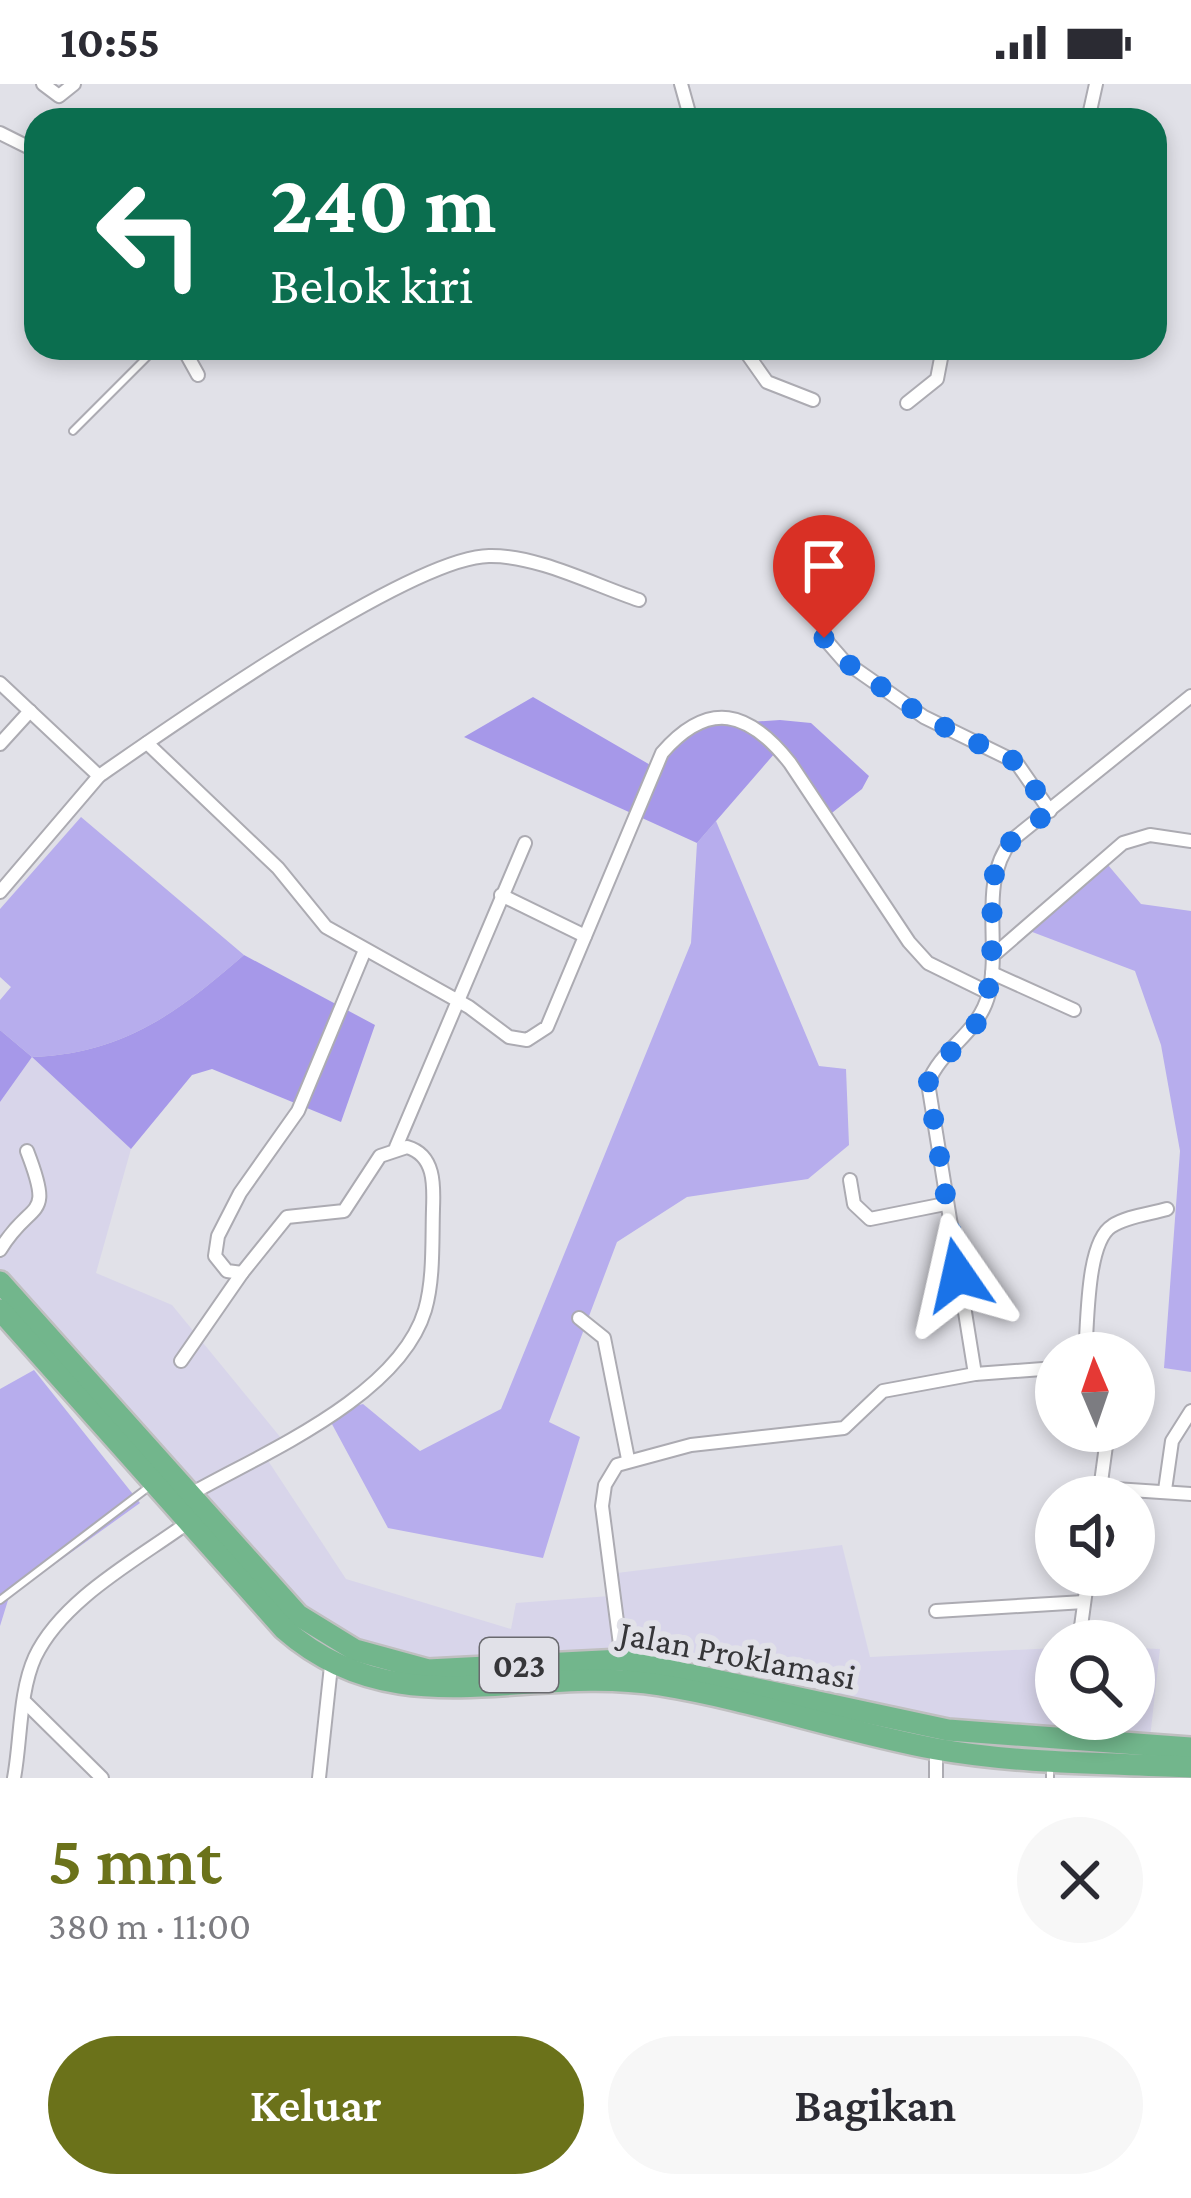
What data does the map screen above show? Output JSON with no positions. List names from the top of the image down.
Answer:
{
  "streets": {
    "highway": ["Jalan Proklamasi", "023"]
  },
  "north": "top",
  "page": {
    "status": "10:55",
    "turn": ["240 m", "Belok kiri"],
    "heading": ["5 mnt", "380 m · 11:00"],
    "buttons": ["Keluar", "Bagikan"]
  }
}
